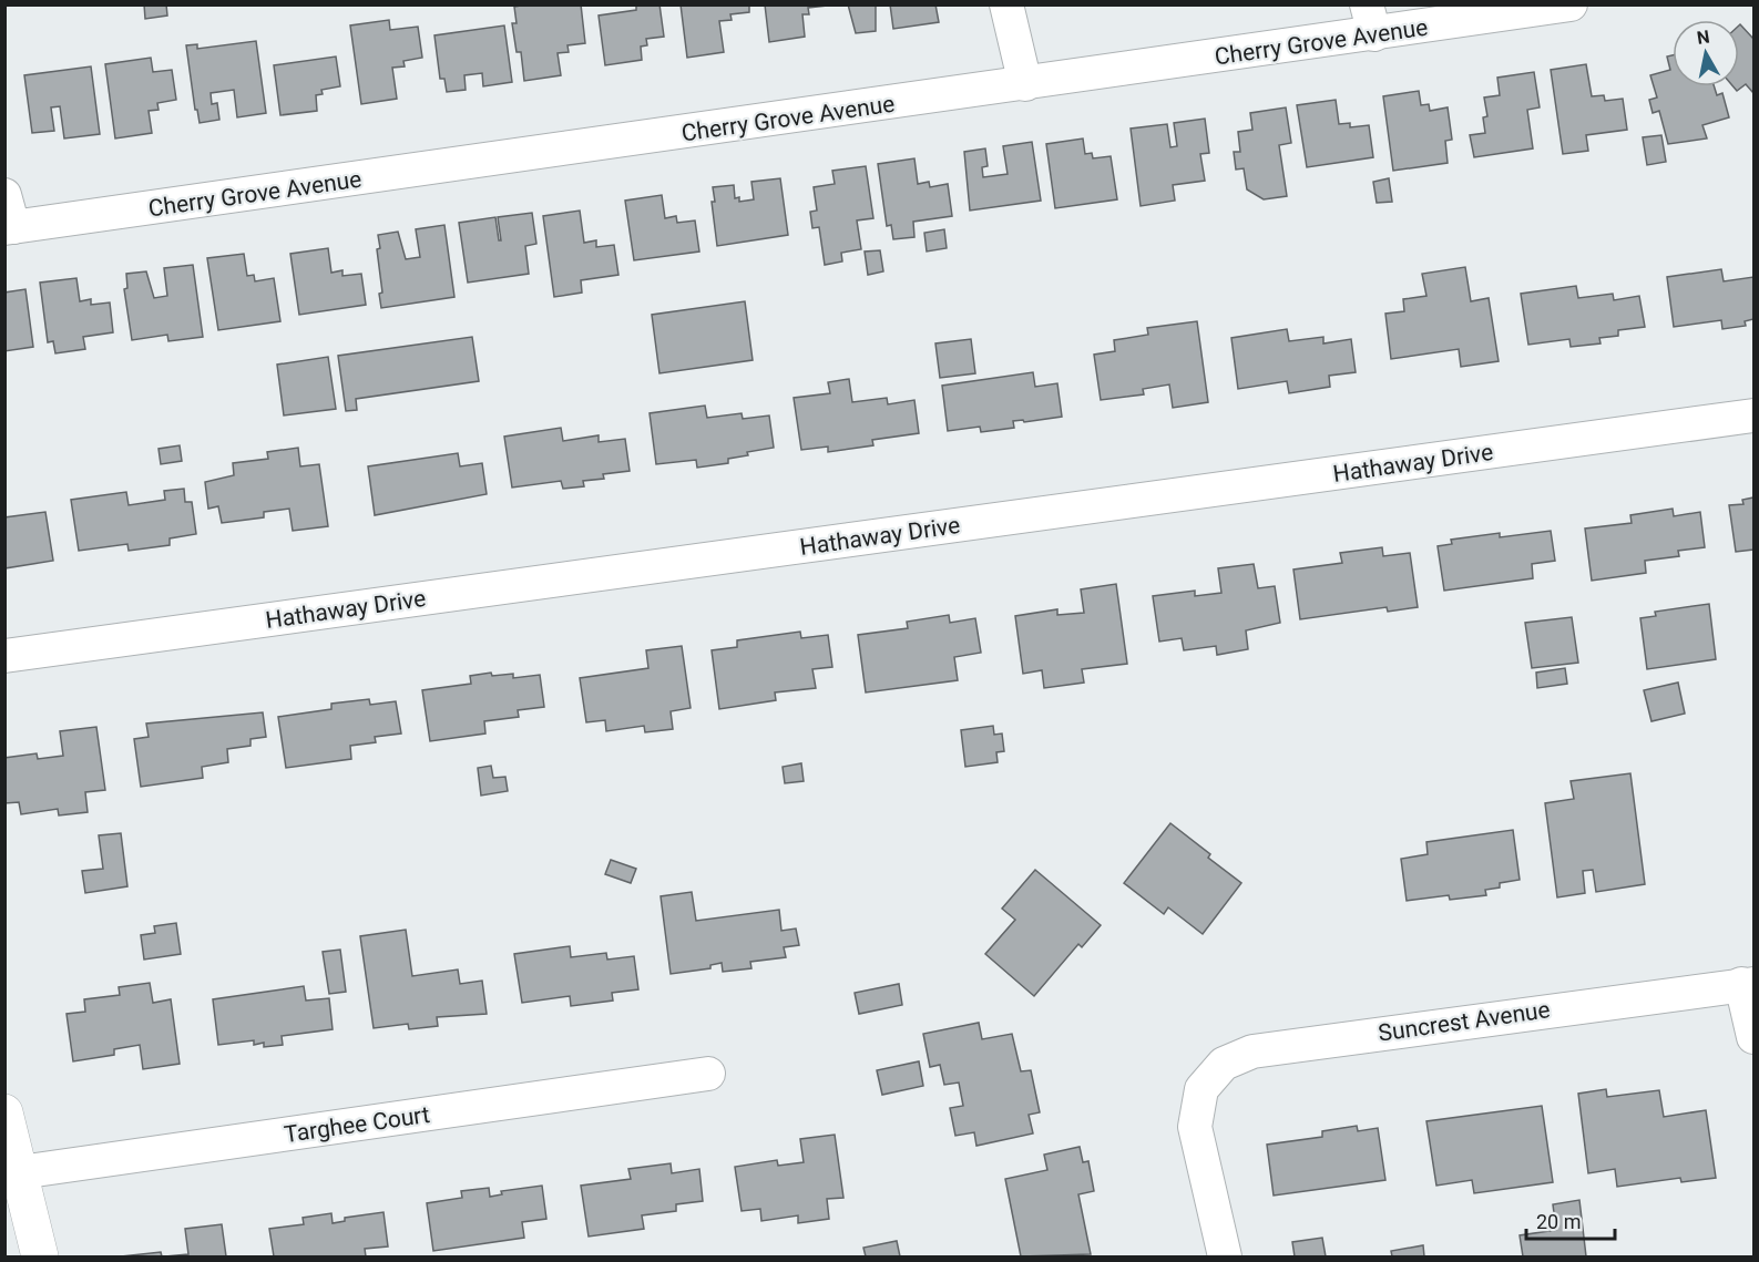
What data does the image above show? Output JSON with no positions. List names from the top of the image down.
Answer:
{
  "streets": {
    "street": [
      "Cherry Grove Avenue",
      "Hathaway Drive",
      "Suncrest Avenue",
      "Targhee Court"
    ]
  },
  "scale_bar": "20 m",
  "north": "top"
}
